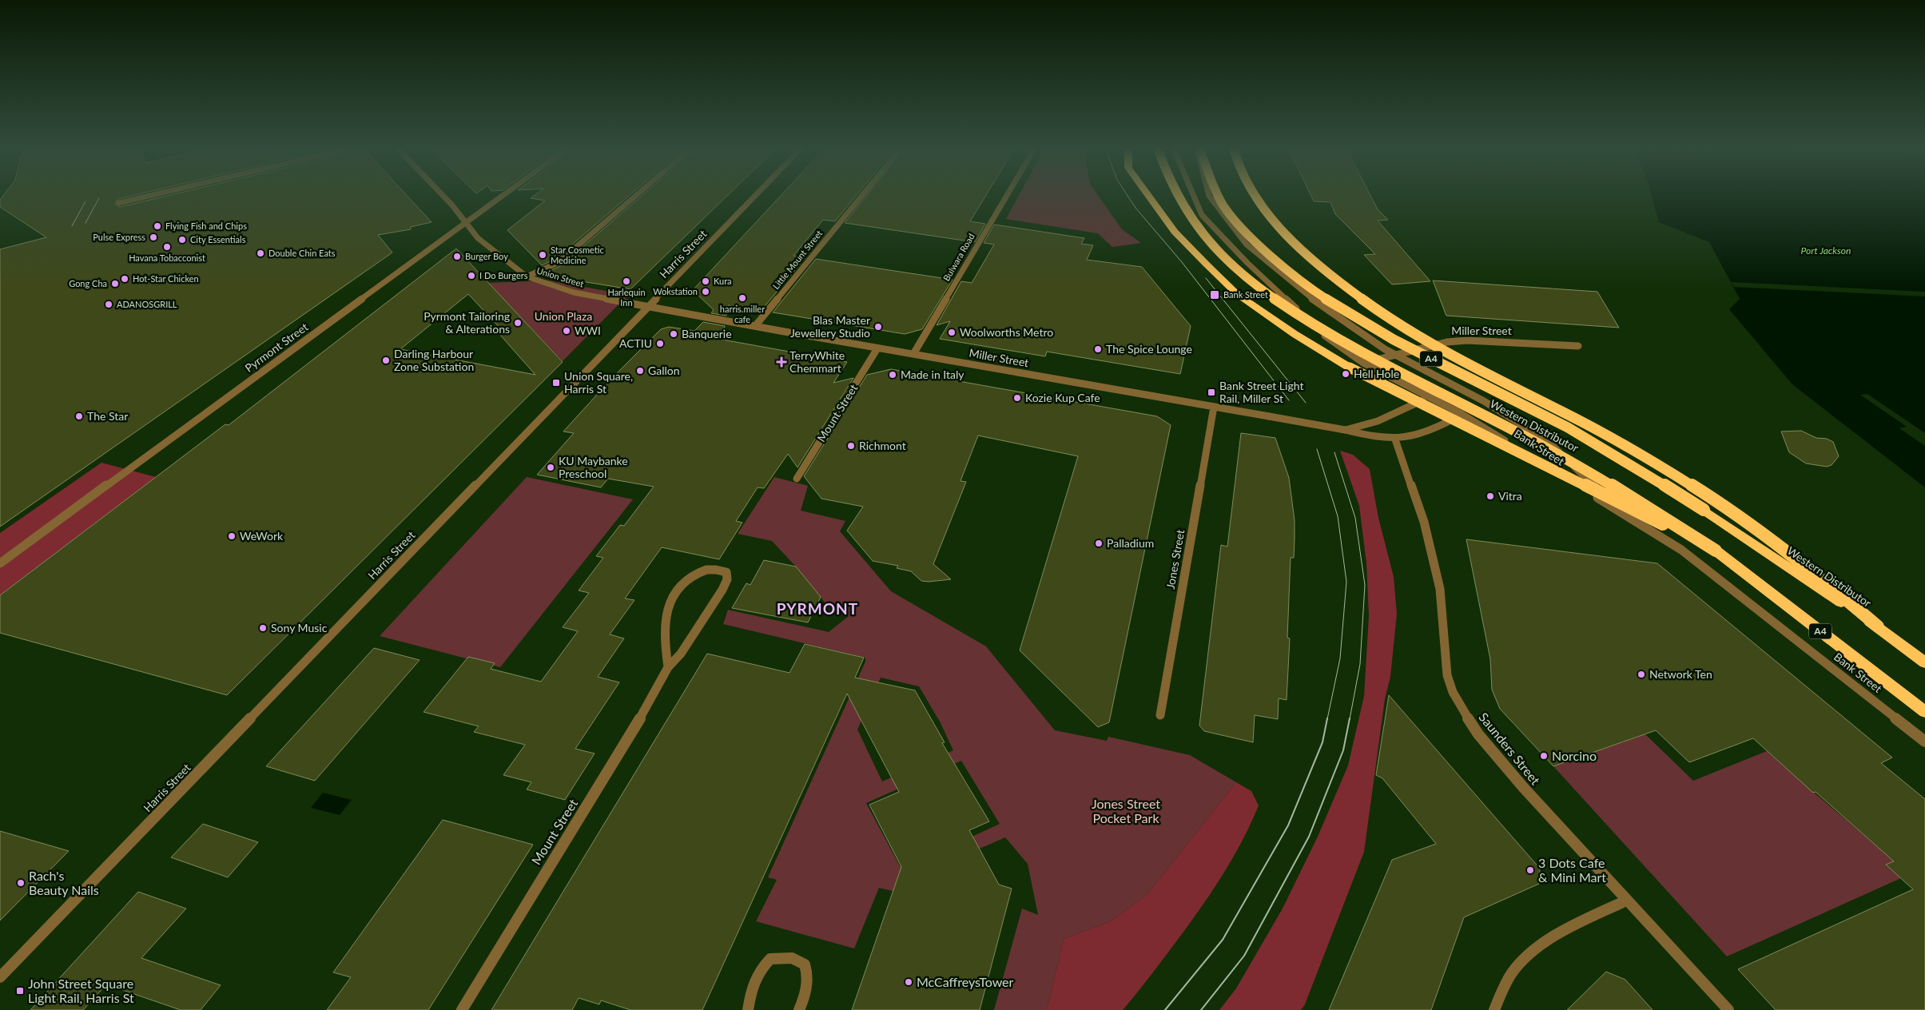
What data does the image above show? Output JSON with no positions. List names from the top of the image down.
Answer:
{
  "streets": {
    "highway": ["A4", "Western Distributor"],
    "street": [
      "Harris Street",
      "Bulwara Road",
      "Little Mount Street",
      "Union Street",
      "Miller Street",
      "Pyrmont Street",
      "Mount Street",
      "Bank Street",
      "Jones Street",
      "Saunders Street"
    ]
  },
  "crossings": [
    ["Harris Street", "Union Street"],
    ["Harris Street", "Miller Street"],
    ["Bulwara Road", "Miller Street"],
    ["Little Mount Street", "Miller Street"],
    ["Union Street", "Miller Street"],
    ["Union Street", "Pyrmont Street"],
    ["Miller Street", "Mount Street"],
    ["Miller Street", "Bank Street"],
    ["Miller Street", "Jones Street"],
    ["Miller Street", "Saunders Street"]
  ],
  "districts": ["PYRMONT"],
  "water": ["Port Jackson"],
  "parks": ["Union Plaza", "Jones Street Pocket Park"],
  "places": {
    "other": [
      "Flying Fish and Chips",
      "Pulse Express",
      "City Essentials",
      "Havana Tobacconist",
      "Double Chin Eats",
      "Star Cosmetic Medicine",
      "Burger Boy",
      "I Do Burgers",
      "Hot-Star Chicken",
      "Harlequin Inn",
      "Kura",
      "Gong Cha",
      "Wokstation",
      "harris.miller cafe",
      "ADANOSGRILL",
      "Pyrmont Tailoring & Alterations",
      "Blas Master Jewellery Studio",
      "WWI",
      "Woolworths Metro",
      "Banquerie",
      "ACTIU",
      "The Spice Lounge",
      "Darling Harbour Zone Substation",
      "Gallon",
      "Hell Hole",
      "Made in Italy",
      "Kozie Kup Cafe",
      "The Star",
      "Richmont",
      "KU Maybanke Preschool",
      "Vitra",
      "WeWork",
      "Palladium",
      "Sony Music",
      "Network Ten",
      "Norcino",
      "3 Dots Cafe & Mini Mart",
      "Rach's Beauty Nails",
      "McCaffreysTower"
    ],
    "transit": [
      "Bank Street",
      "Union Square, Harris St",
      "Bank Street Light Rail, Miller St",
      "John Street Square Light Rail, Harris St"
    ],
    "health": ["TerryWhite Chemmart"]
  }
}
